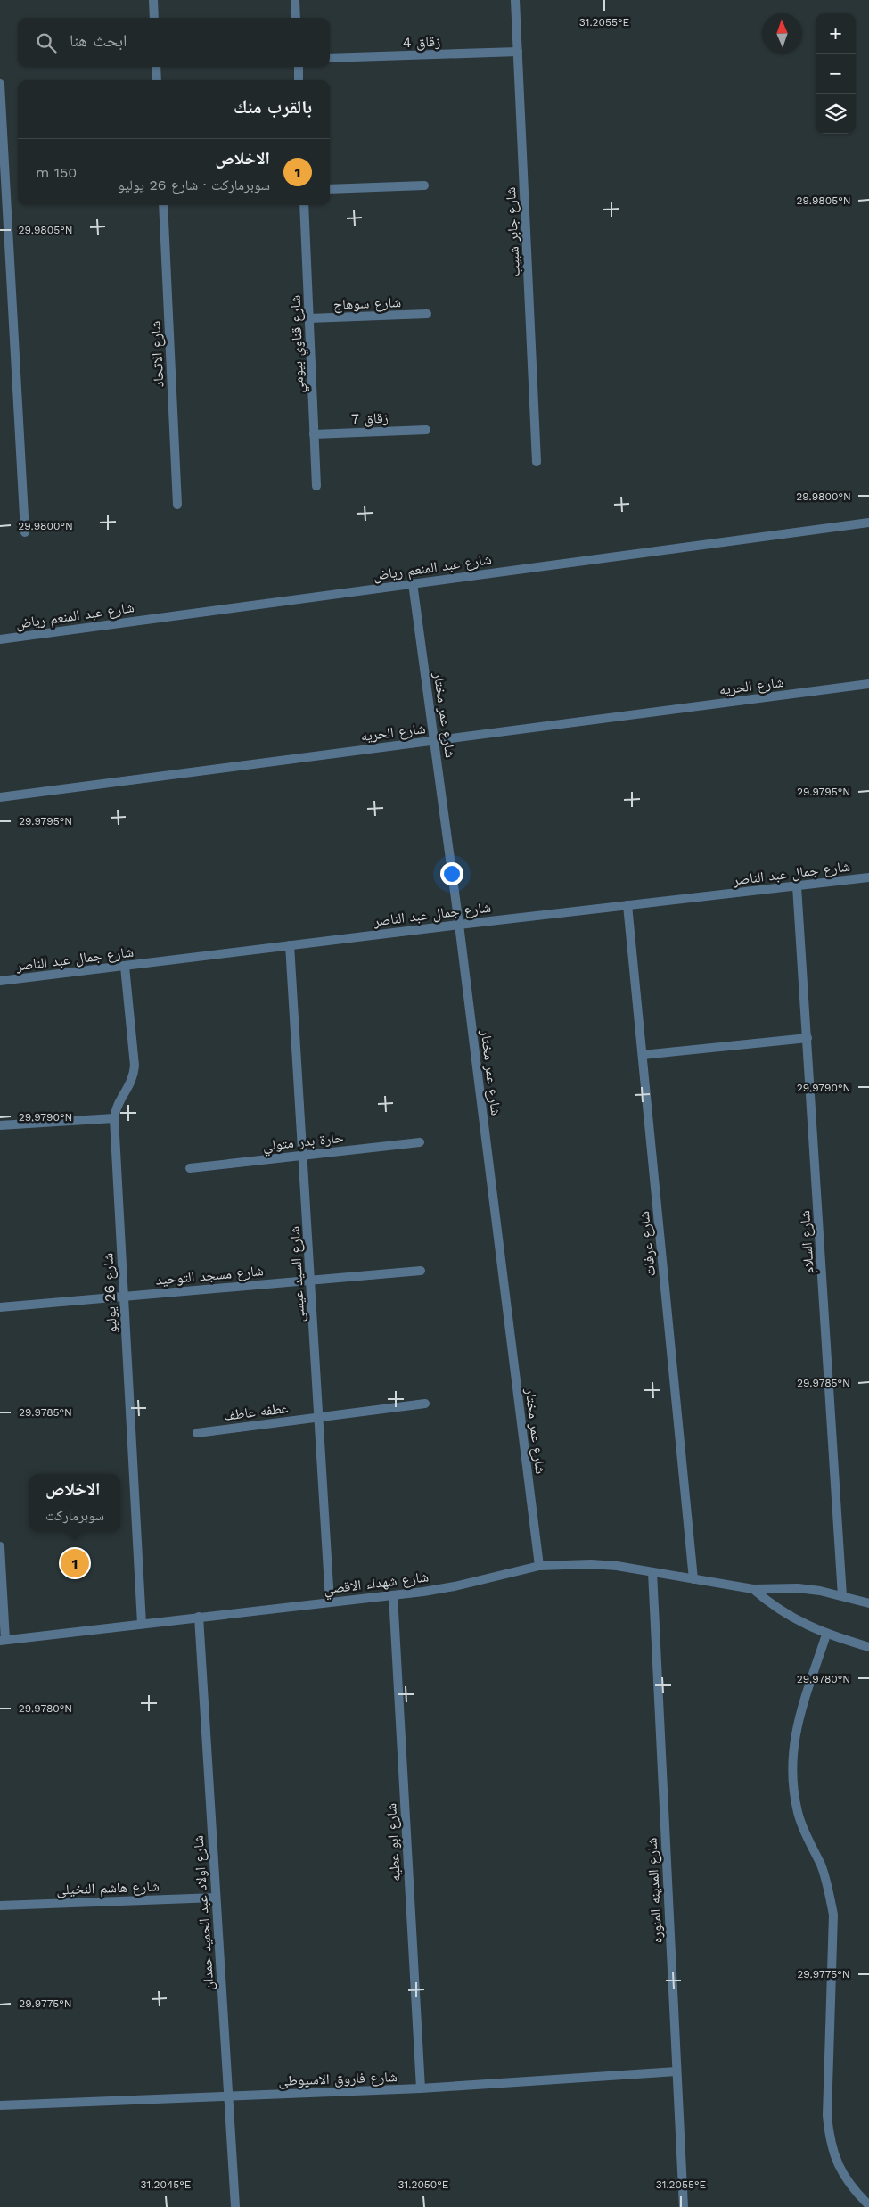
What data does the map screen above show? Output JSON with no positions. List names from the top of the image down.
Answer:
{
  "streets": {
    "street": [
      "زقاق 4",
      "شارع جابر شبيب",
      "شارع سوهاج",
      "شارع قناوي بيومي",
      "شارع الاتحاد",
      "زقاق 7",
      "شارع عبد المنعم رياض",
      "شارع الحريه",
      "شارع عمر مختار",
      "شارع جمال عبد الناصر",
      "حارة بدر متولي",
      "شارع السلام",
      "شارع عرفات",
      "شارع السيد عيسى",
      "شارع مسجد التوحيد",
      "شارع 26 يوليو",
      "عطفه عاطف",
      "شارع شهداء الاقصي",
      "شارع ابو عطيه",
      "شارع هاشم النخيلى",
      "شارع المدينه المنوره",
      "شارع اولاد عبد الحميد حمدان",
      "شارع فاروق الاسيوطى"
    ]
  },
  "crossings": [
    ["زقاق 4", "شارع جابر شبيب"],
    ["شارع سوهاج", "شارع قناوي بيومي"],
    ["شارع قناوي بيومي", "زقاق 7"],
    ["شارع عبد المنعم رياض", "شارع عمر مختار"],
    ["شارع الحريه", "شارع عمر مختار"],
    ["شارع عمر مختار", "شارع جمال عبد الناصر"],
    ["شارع عمر مختار", "شارع شهداء الاقصي"],
    ["شارع جمال عبد الناصر", "شارع السلام"],
    ["شارع جمال عبد الناصر", "شارع عرفات"],
    ["شارع جمال عبد الناصر", "شارع السيد عيسى"],
    ["شارع جمال عبد الناصر", "شارع 26 يوليو"],
    ["حارة بدر متولي", "شارع السيد عيسى"],
    ["شارع السلام", "شارع شهداء الاقصي"],
    ["شارع عرفات", "شارع شهداء الاقصي"],
    ["شارع السيد عيسى", "شارع مسجد التوحيد"],
    ["شارع السيد عيسى", "عطفه عاطف"],
    ["شارع السيد عيسى", "شارع شهداء الاقصي"],
    ["شارع مسجد التوحيد", "شارع 26 يوليو"],
    ["شارع 26 يوليو", "شارع شهداء الاقصي"],
    ["شارع شهداء الاقصي", "شارع ابو عطيه"],
    ["شارع شهداء الاقصي", "شارع المدينه المنوره"],
    ["شارع شهداء الاقصي", "شارع اولاد عبد الحميد حمدان"],
    ["شارع ابو عطيه", "شارع فاروق الاسيوطى"],
    ["شارع هاشم النخيلى", "شارع اولاد عبد الحميد حمدان"],
    ["شارع المدينه المنوره", "شارع فاروق الاسيوطى"],
    ["شارع اولاد عبد الحميد حمدان", "شارع فاروق الاسيوطى"]
  ],
  "north": "top",
  "page": {
    "map_buttons": ["+", "−"],
    "search": "ابحث هنا",
    "heading": "بالقرب منك",
    "list": [
      {
        "mark": "1",
        "name": "الاخلاص",
        "note": "سوبرماركت · شارع 26 يوليو",
        "value": "150 m"
      }
    ],
    "popup": ["الاخلاص", "سوبرماركت"],
    "pins": "1"
  },
  "coordinates": [
    "31.2055°E",
    "29.9805°N",
    "29.9800°N",
    "29.9795°N",
    "29.9790°N",
    "29.9785°N",
    "29.9780°N",
    "29.9775°N",
    "31.2045°E",
    "31.2050°E"
  ]
}
